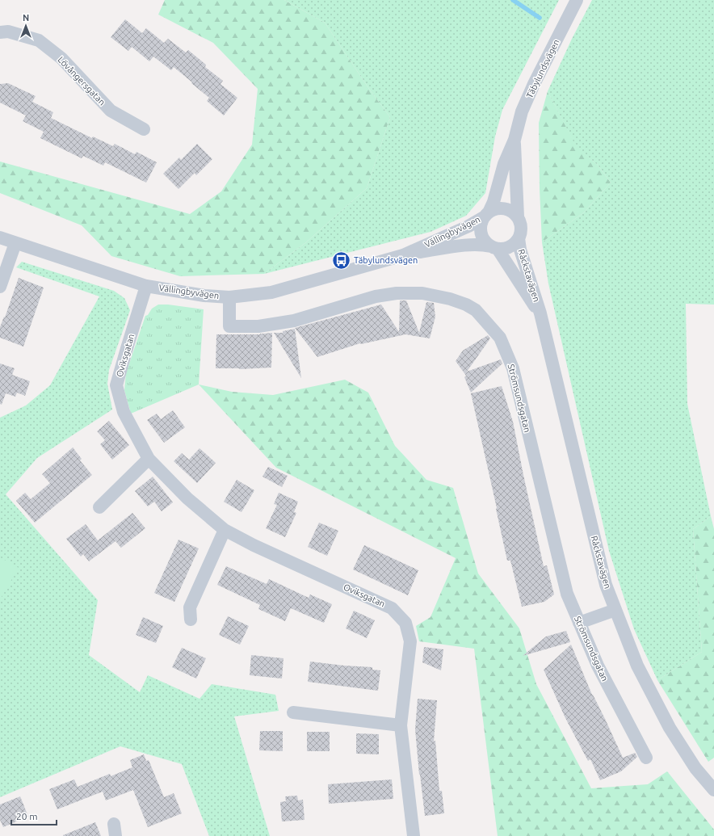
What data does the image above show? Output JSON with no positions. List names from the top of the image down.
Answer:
{
  "streets": {
    "street": [
      "Täbylundsvägen",
      "Lövångersgatan",
      "Vällingbyvägen",
      "Råckstavägen",
      "Oviksgatan",
      "Strömsundsgatan"
    ]
  },
  "crossings": [
    ["Täbylundsvägen", "Vällingbyvägen"],
    ["Täbylundsvägen", "Råckstavägen"],
    ["Vällingbyvägen", "Råckstavägen"],
    ["Vällingbyvägen", "Oviksgatan"],
    ["Vällingbyvägen", "Strömsundsgatan"]
  ],
  "places": {
    "bus stop": ["Täbylundsvägen"]
  },
  "scale_bar": "20 m",
  "north": "top"
}
